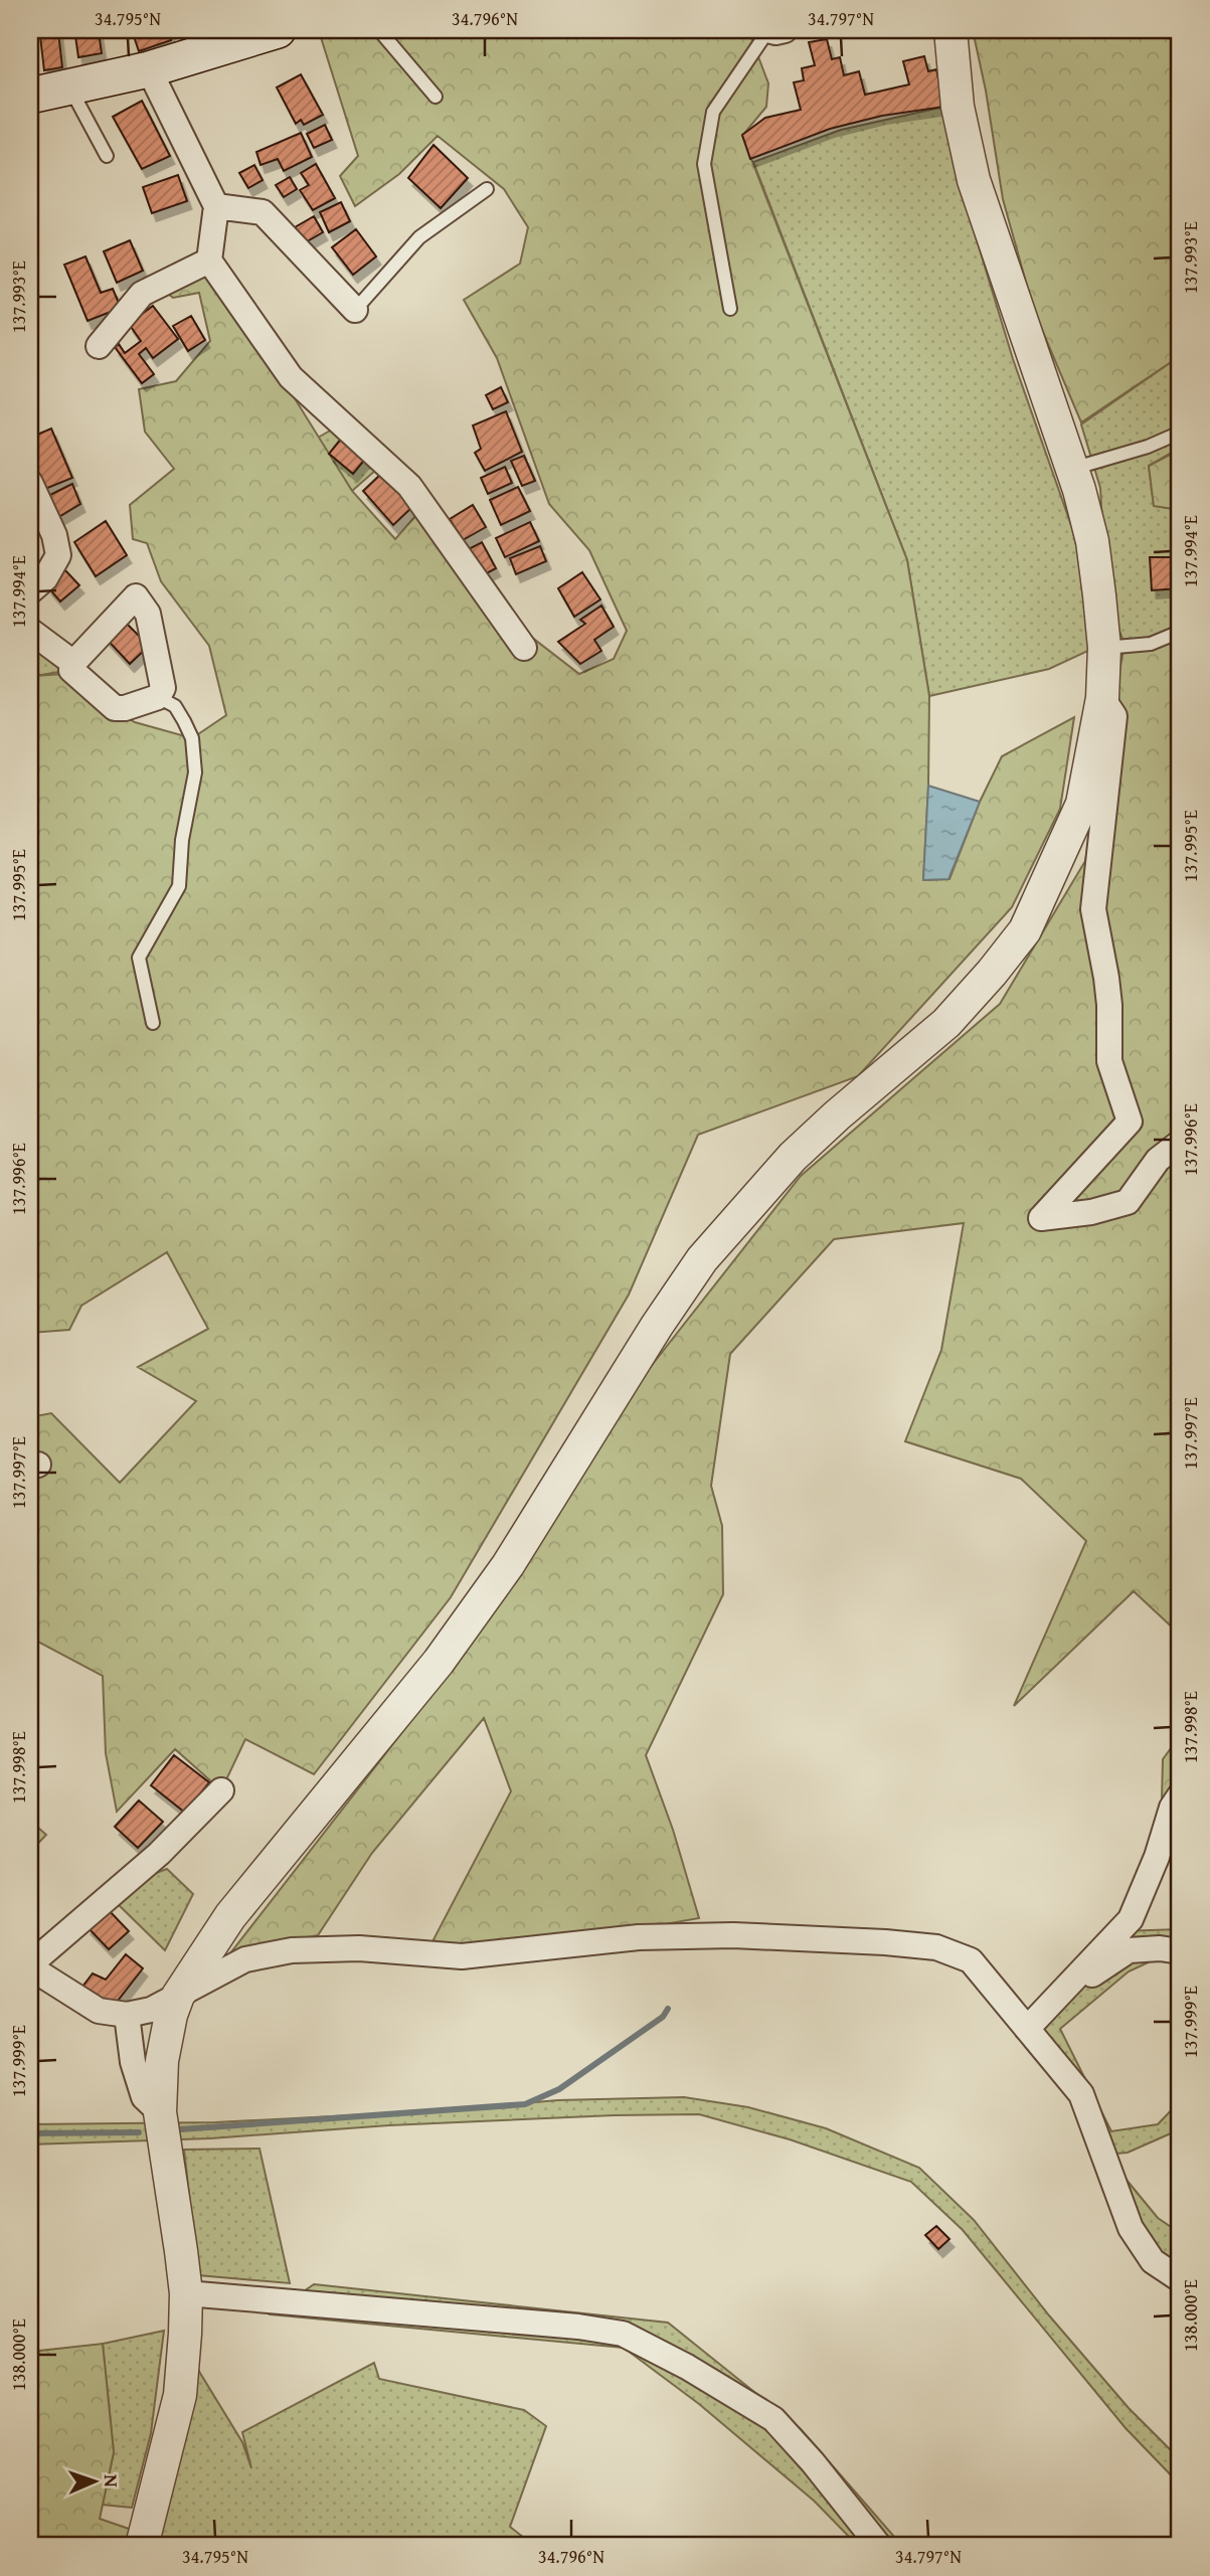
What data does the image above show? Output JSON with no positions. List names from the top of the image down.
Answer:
{
  "north": "right",
  "coordinates": [
    "34.795°N",
    "34.796°N",
    "34.797°N",
    "137.993°E",
    "137.994°E",
    "137.995°E",
    "137.996°E",
    "137.997°E",
    "137.998°E",
    "137.999°E",
    "138.000°E"
  ]
}
